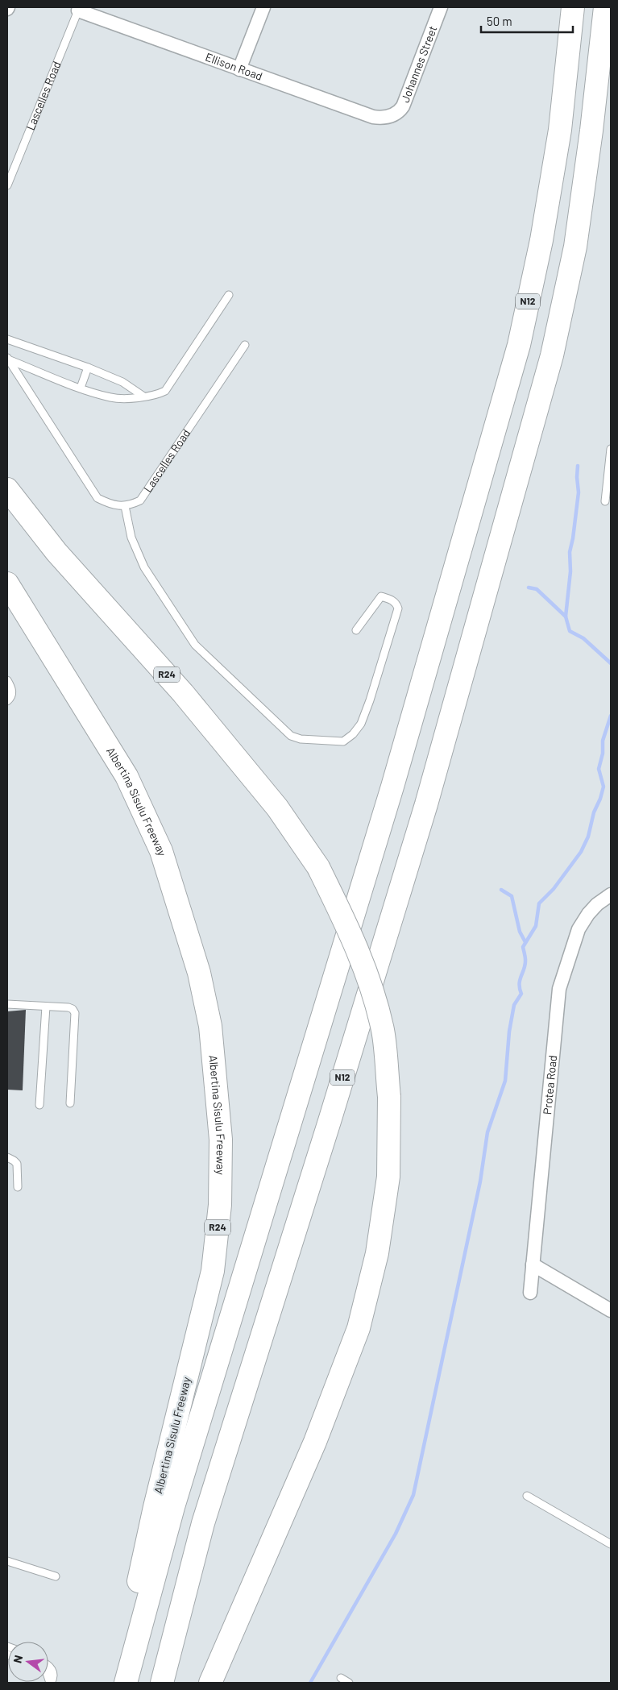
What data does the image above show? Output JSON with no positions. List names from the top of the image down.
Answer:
{
  "streets": {
    "highway": ["N12", "R24", "Albertina Sisulu Freeway"],
    "street": ["Johannes Street", "Ellison Road", "Protea Road"],
    "lane": ["Lascelles Road"]
  },
  "crossings": [
    ["Johannes Street", "Ellison Road"],
    ["Ellison Road", "Lascelles Road"]
  ],
  "scale_bar": "50 m",
  "north": "left"
}
